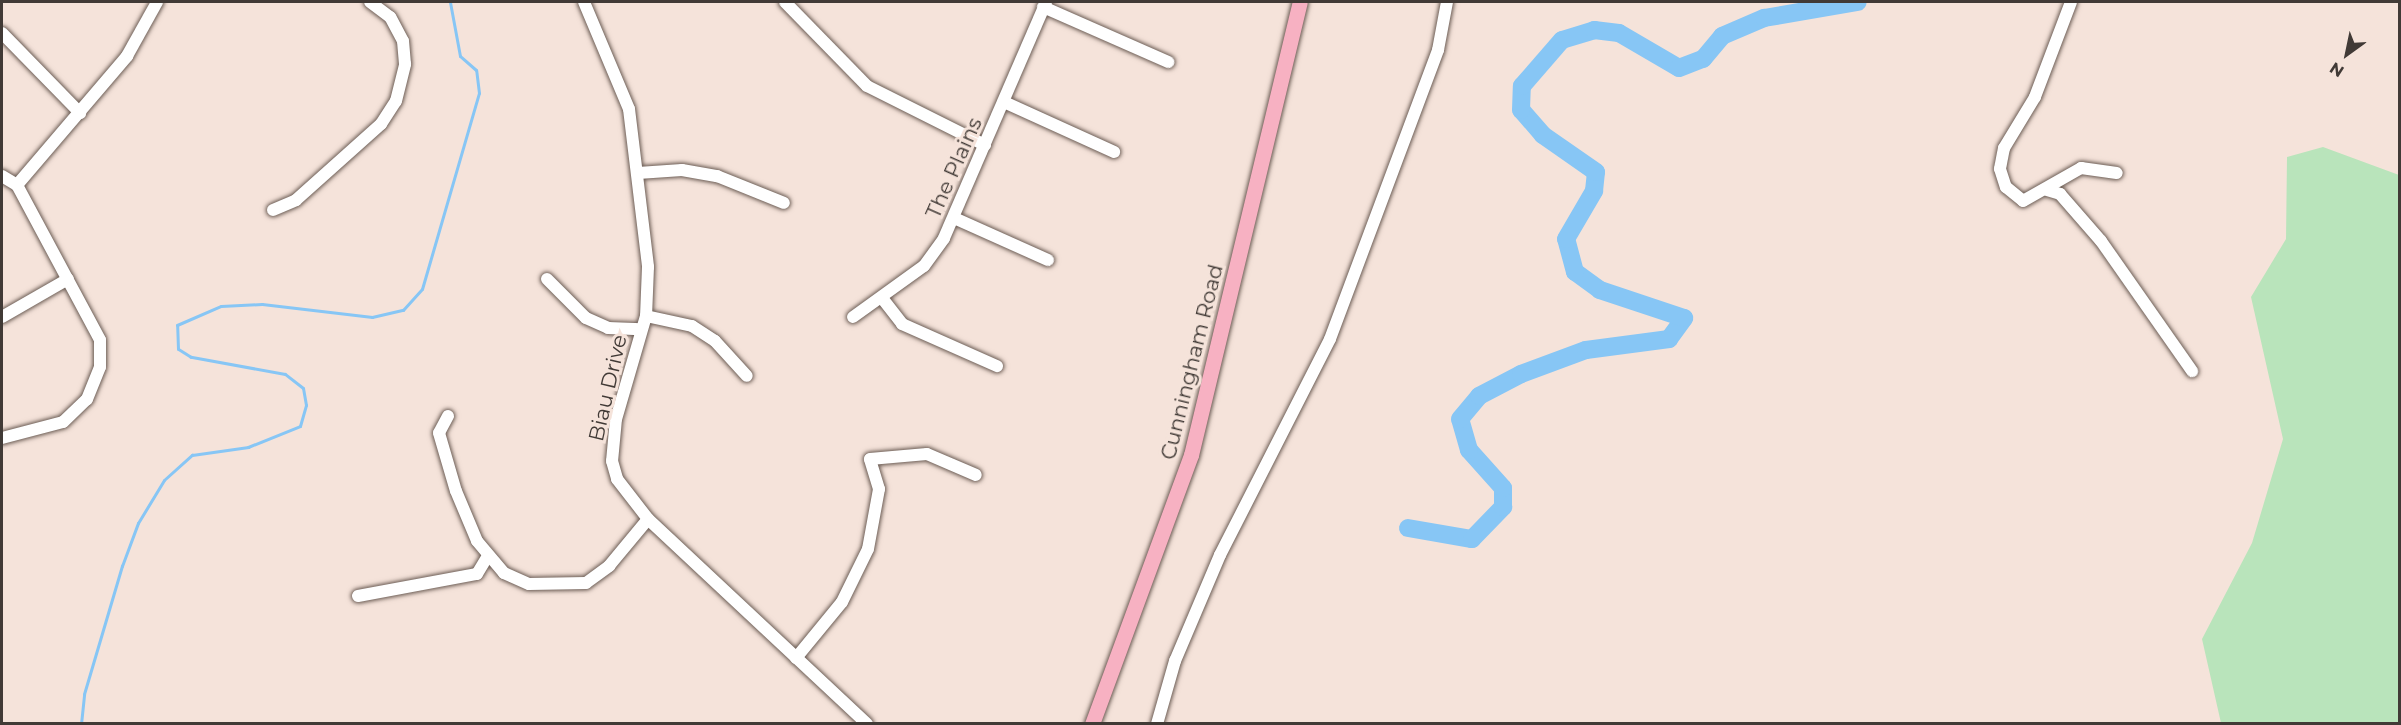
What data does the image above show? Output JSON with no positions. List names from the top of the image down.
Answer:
{
  "streets": {
    "main road": ["Cunningham Road"],
    "street": ["The Plains", "Biau Drive"]
  },
  "north": "bottom left"
}
